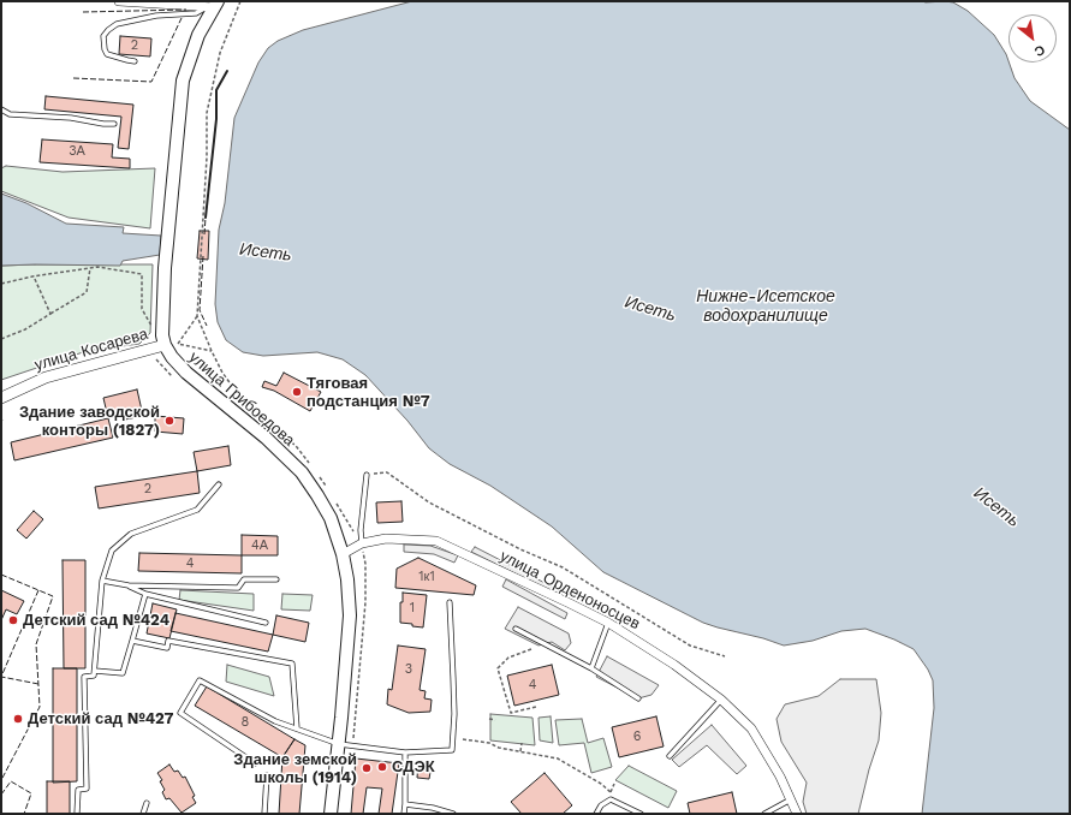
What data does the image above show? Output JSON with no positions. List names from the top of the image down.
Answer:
{
  "streets": {
    "main road": ["улица Грибоедова"],
    "street": ["улица Косарева", "улица Орденоносцев"]
  },
  "crossings": [
    ["улица Косарева", "улица Грибоедова"],
    ["улица Грибоедова", "улица Орденоносцев"]
  ],
  "water": ["Исеть", "Нижне-Исетское водохранилище"],
  "places": [
    "Тяговая подстанция №7",
    "Здание заводской конторы (1827)",
    "Детский сад №424",
    "Детский сад №427",
    "СДЭК",
    "Здание земской школы (1914)"
  ],
  "house_numbers": [
    "2",
    "3А",
    "2",
    "4А",
    "4",
    "1к1",
    "1",
    "3",
    "4",
    "8",
    "6"
  ],
  "north": "bottom right"
}
